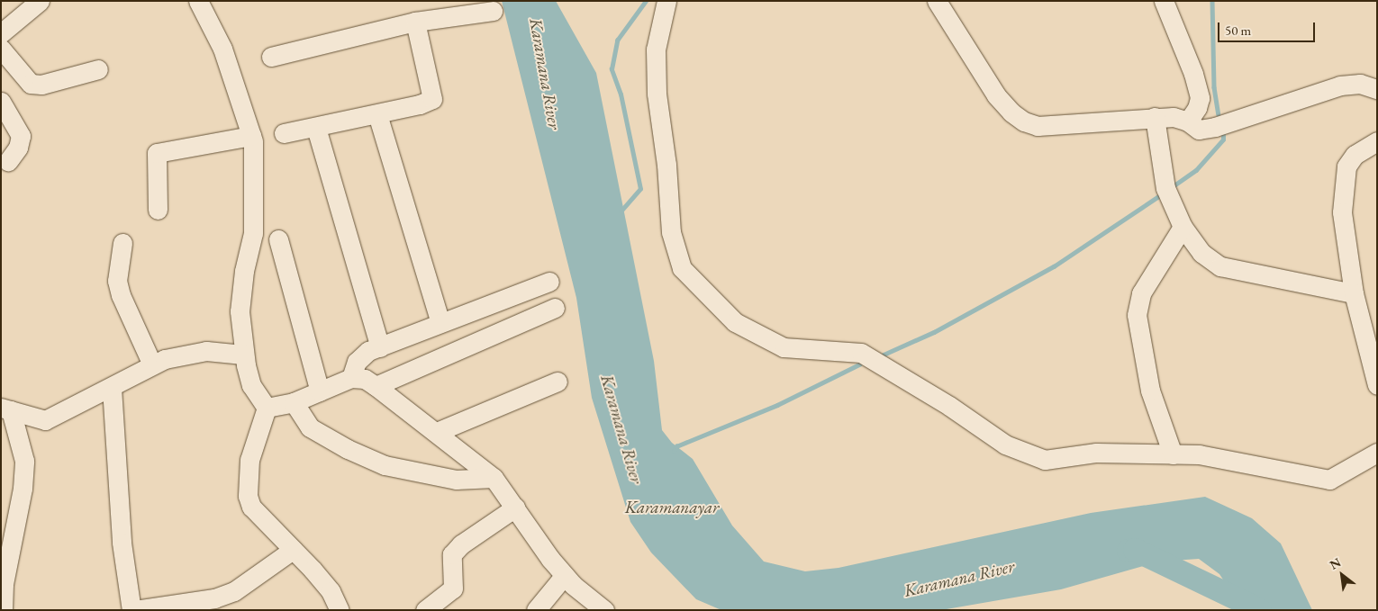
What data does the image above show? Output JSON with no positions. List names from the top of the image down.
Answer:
{
  "water": ["Karamana River", "Karamanayar"],
  "scale_bar": "50 m",
  "north": "top left"
}
